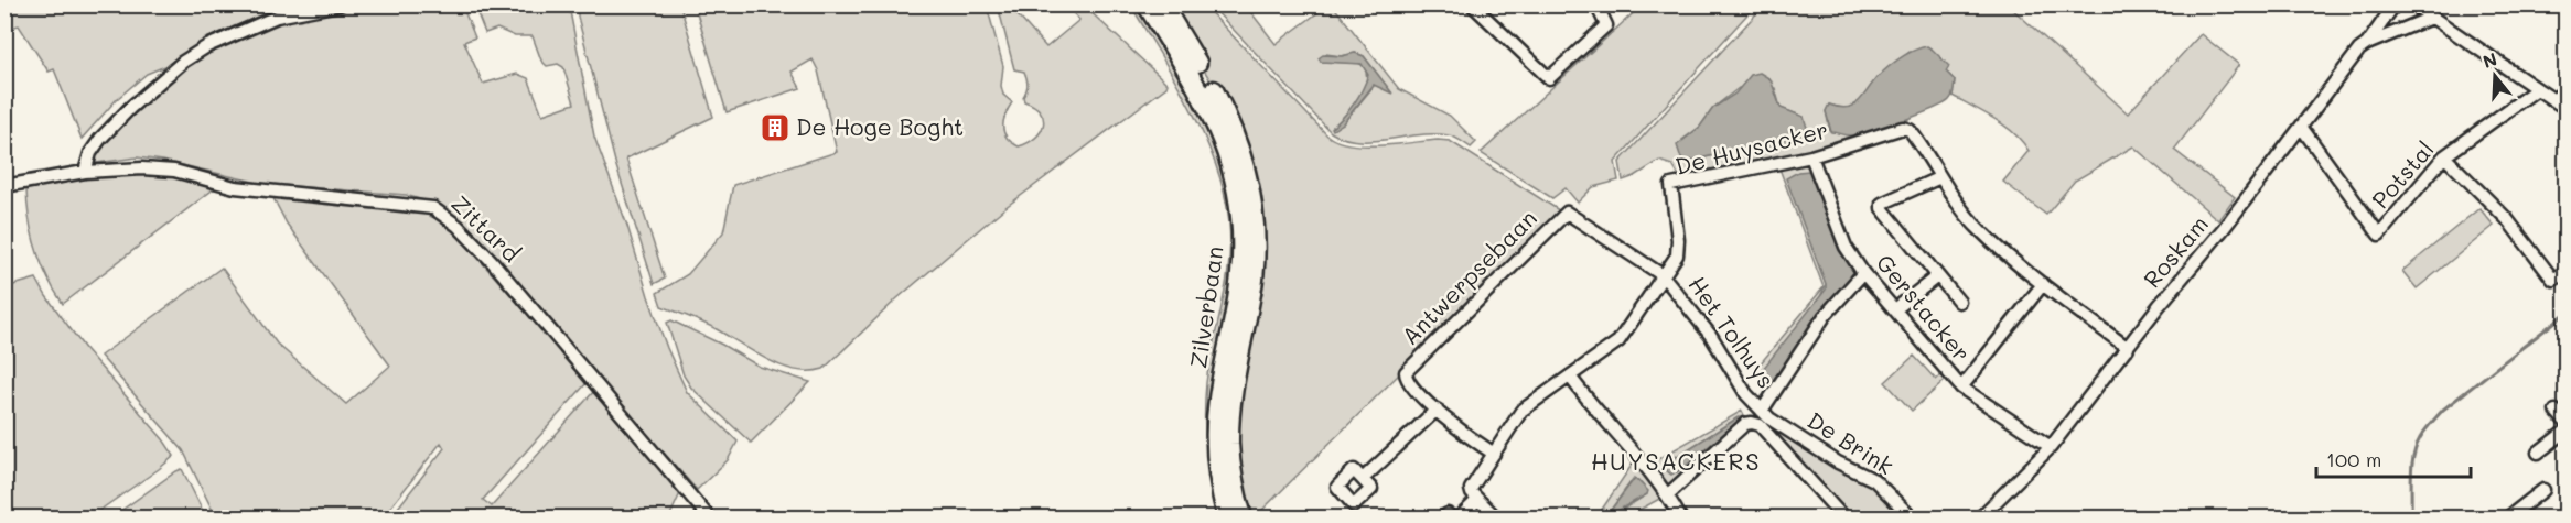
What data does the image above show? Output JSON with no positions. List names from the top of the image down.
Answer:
{
  "streets": {
    "main road": ["Zilverbaan"],
    "street": [
      "De Huysacker",
      "Potstal",
      "Zittard",
      "Roskam",
      "Antwerpsebaan",
      "Gerstacker",
      "Het Tolhuys",
      "De Brink"
    ]
  },
  "crossings": [
    ["De Huysacker", "Roskam"],
    ["De Huysacker", "Antwerpsebaan"],
    ["De Huysacker", "Gerstacker"],
    ["De Huysacker", "Het Tolhuys"],
    ["Potstal", "Roskam"],
    ["Roskam", "Gerstacker"],
    ["Antwerpsebaan", "Het Tolhuys"],
    ["Het Tolhuys", "De Brink"]
  ],
  "districts": ["HUYSACKERS"],
  "places": {
    "building": ["De Hoge Boght"]
  },
  "scale_bar": "100 m",
  "north": "top"
}
